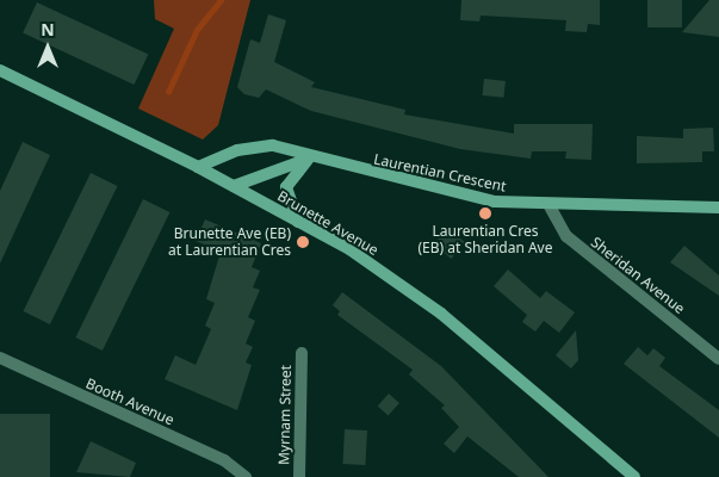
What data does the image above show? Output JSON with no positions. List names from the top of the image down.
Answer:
{
  "streets": {
    "main road": ["Laurentian Crescent", "Brunette Avenue"],
    "street": ["Sheridan Avenue", "Booth Avenue", "Myrnam Street"]
  },
  "crossings": [
    ["Laurentian Crescent", "Brunette Avenue"],
    ["Laurentian Crescent", "Sheridan Avenue"]
  ],
  "places": ["Laurentian Cres (EB) at Sheridan Ave", "Brunette Ave (EB) at Laurentian Cres"],
  "north": "top"
}
